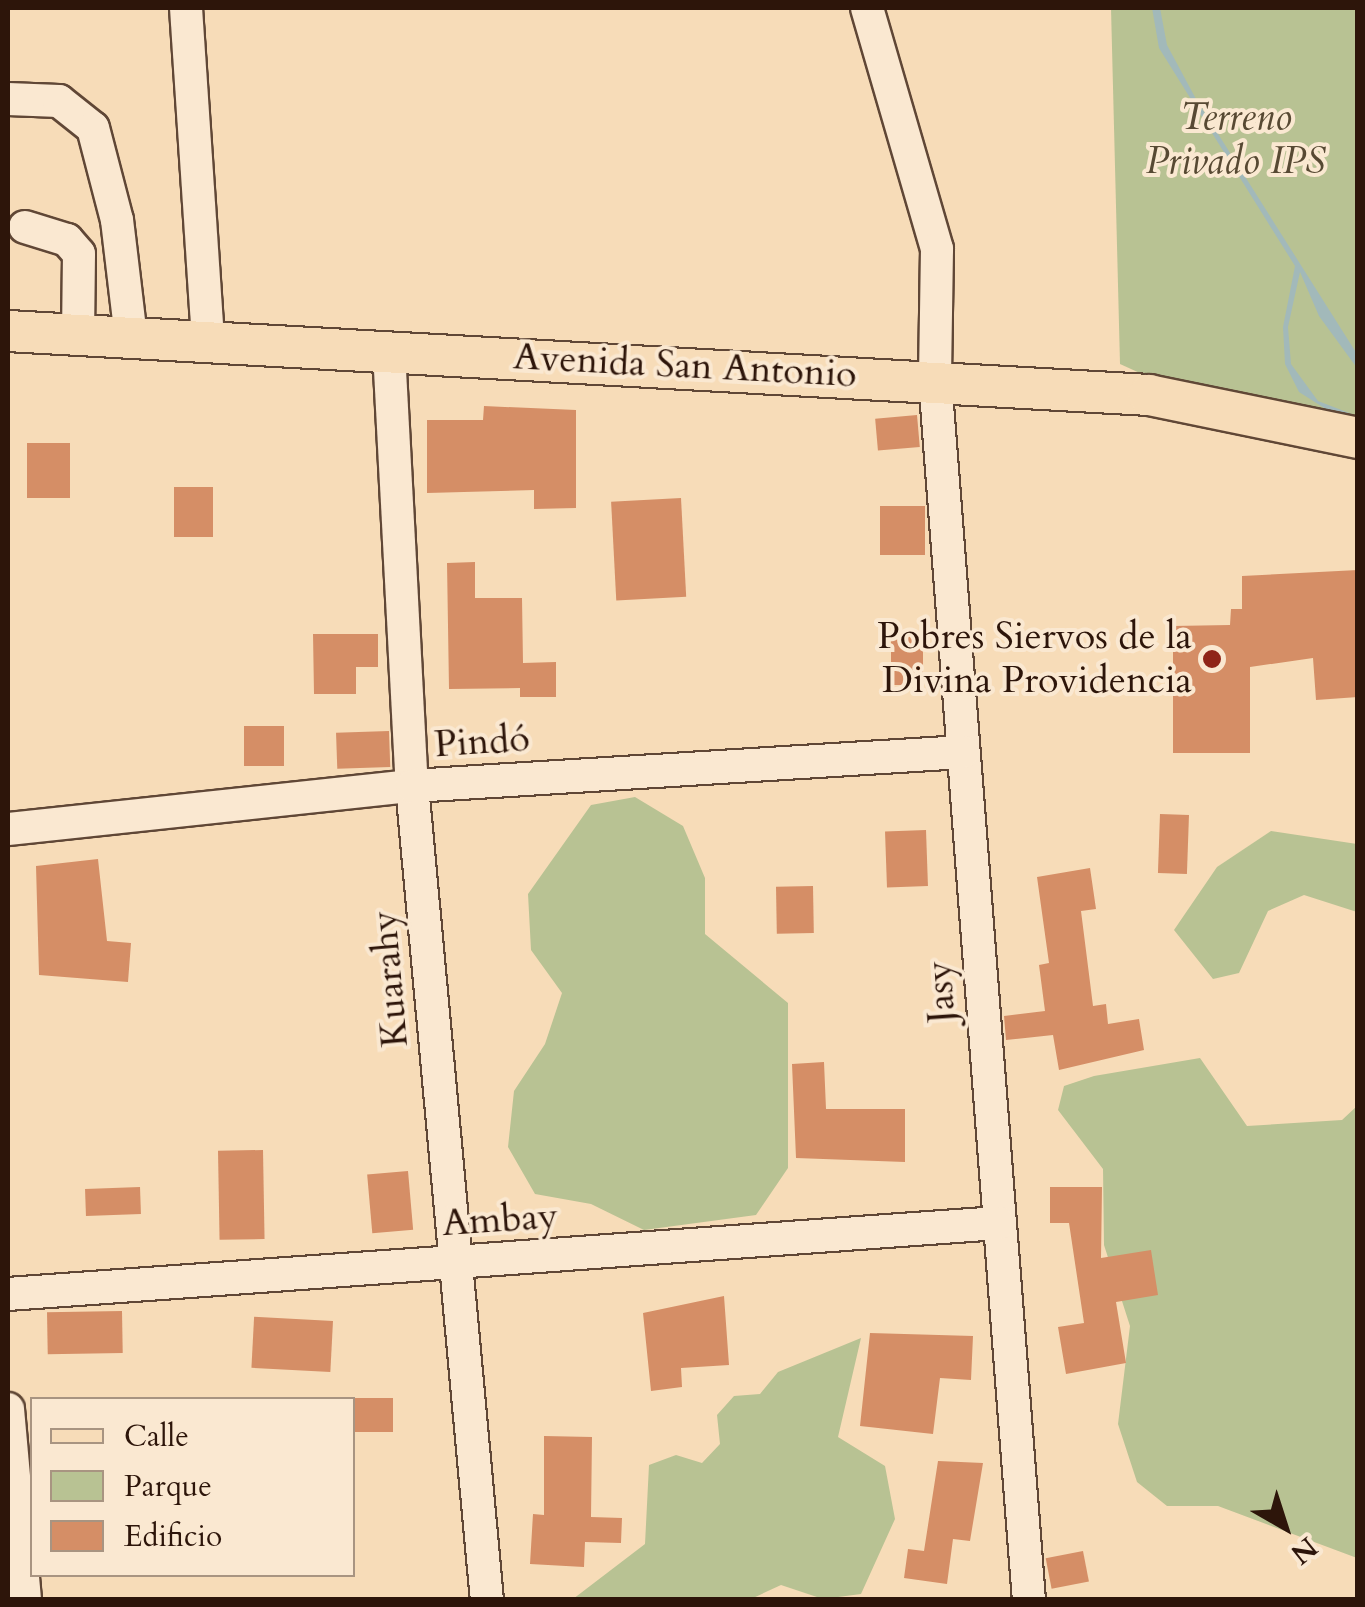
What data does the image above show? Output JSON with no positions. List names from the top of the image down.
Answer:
{
  "streets": {
    "main road": ["Avenida San Antonio"],
    "street": [
      "Pindó",
      "Kuarahy",
      "Jasy",
      "Ambay"
    ]
  },
  "crossings": [
    ["Avenida San Antonio", "Kuarahy"],
    ["Avenida San Antonio", "Jasy"],
    ["Pindó", "Kuarahy"],
    ["Pindó", "Jasy"],
    ["Kuarahy", "Ambay"],
    ["Jasy", "Ambay"]
  ],
  "parks": ["Terreno Privado IPS"],
  "places": ["Pobres Siervos de la Divina Providencia"],
  "legend": ["Calle", "Parque", "Edificio"],
  "north": "bottom right"
}
